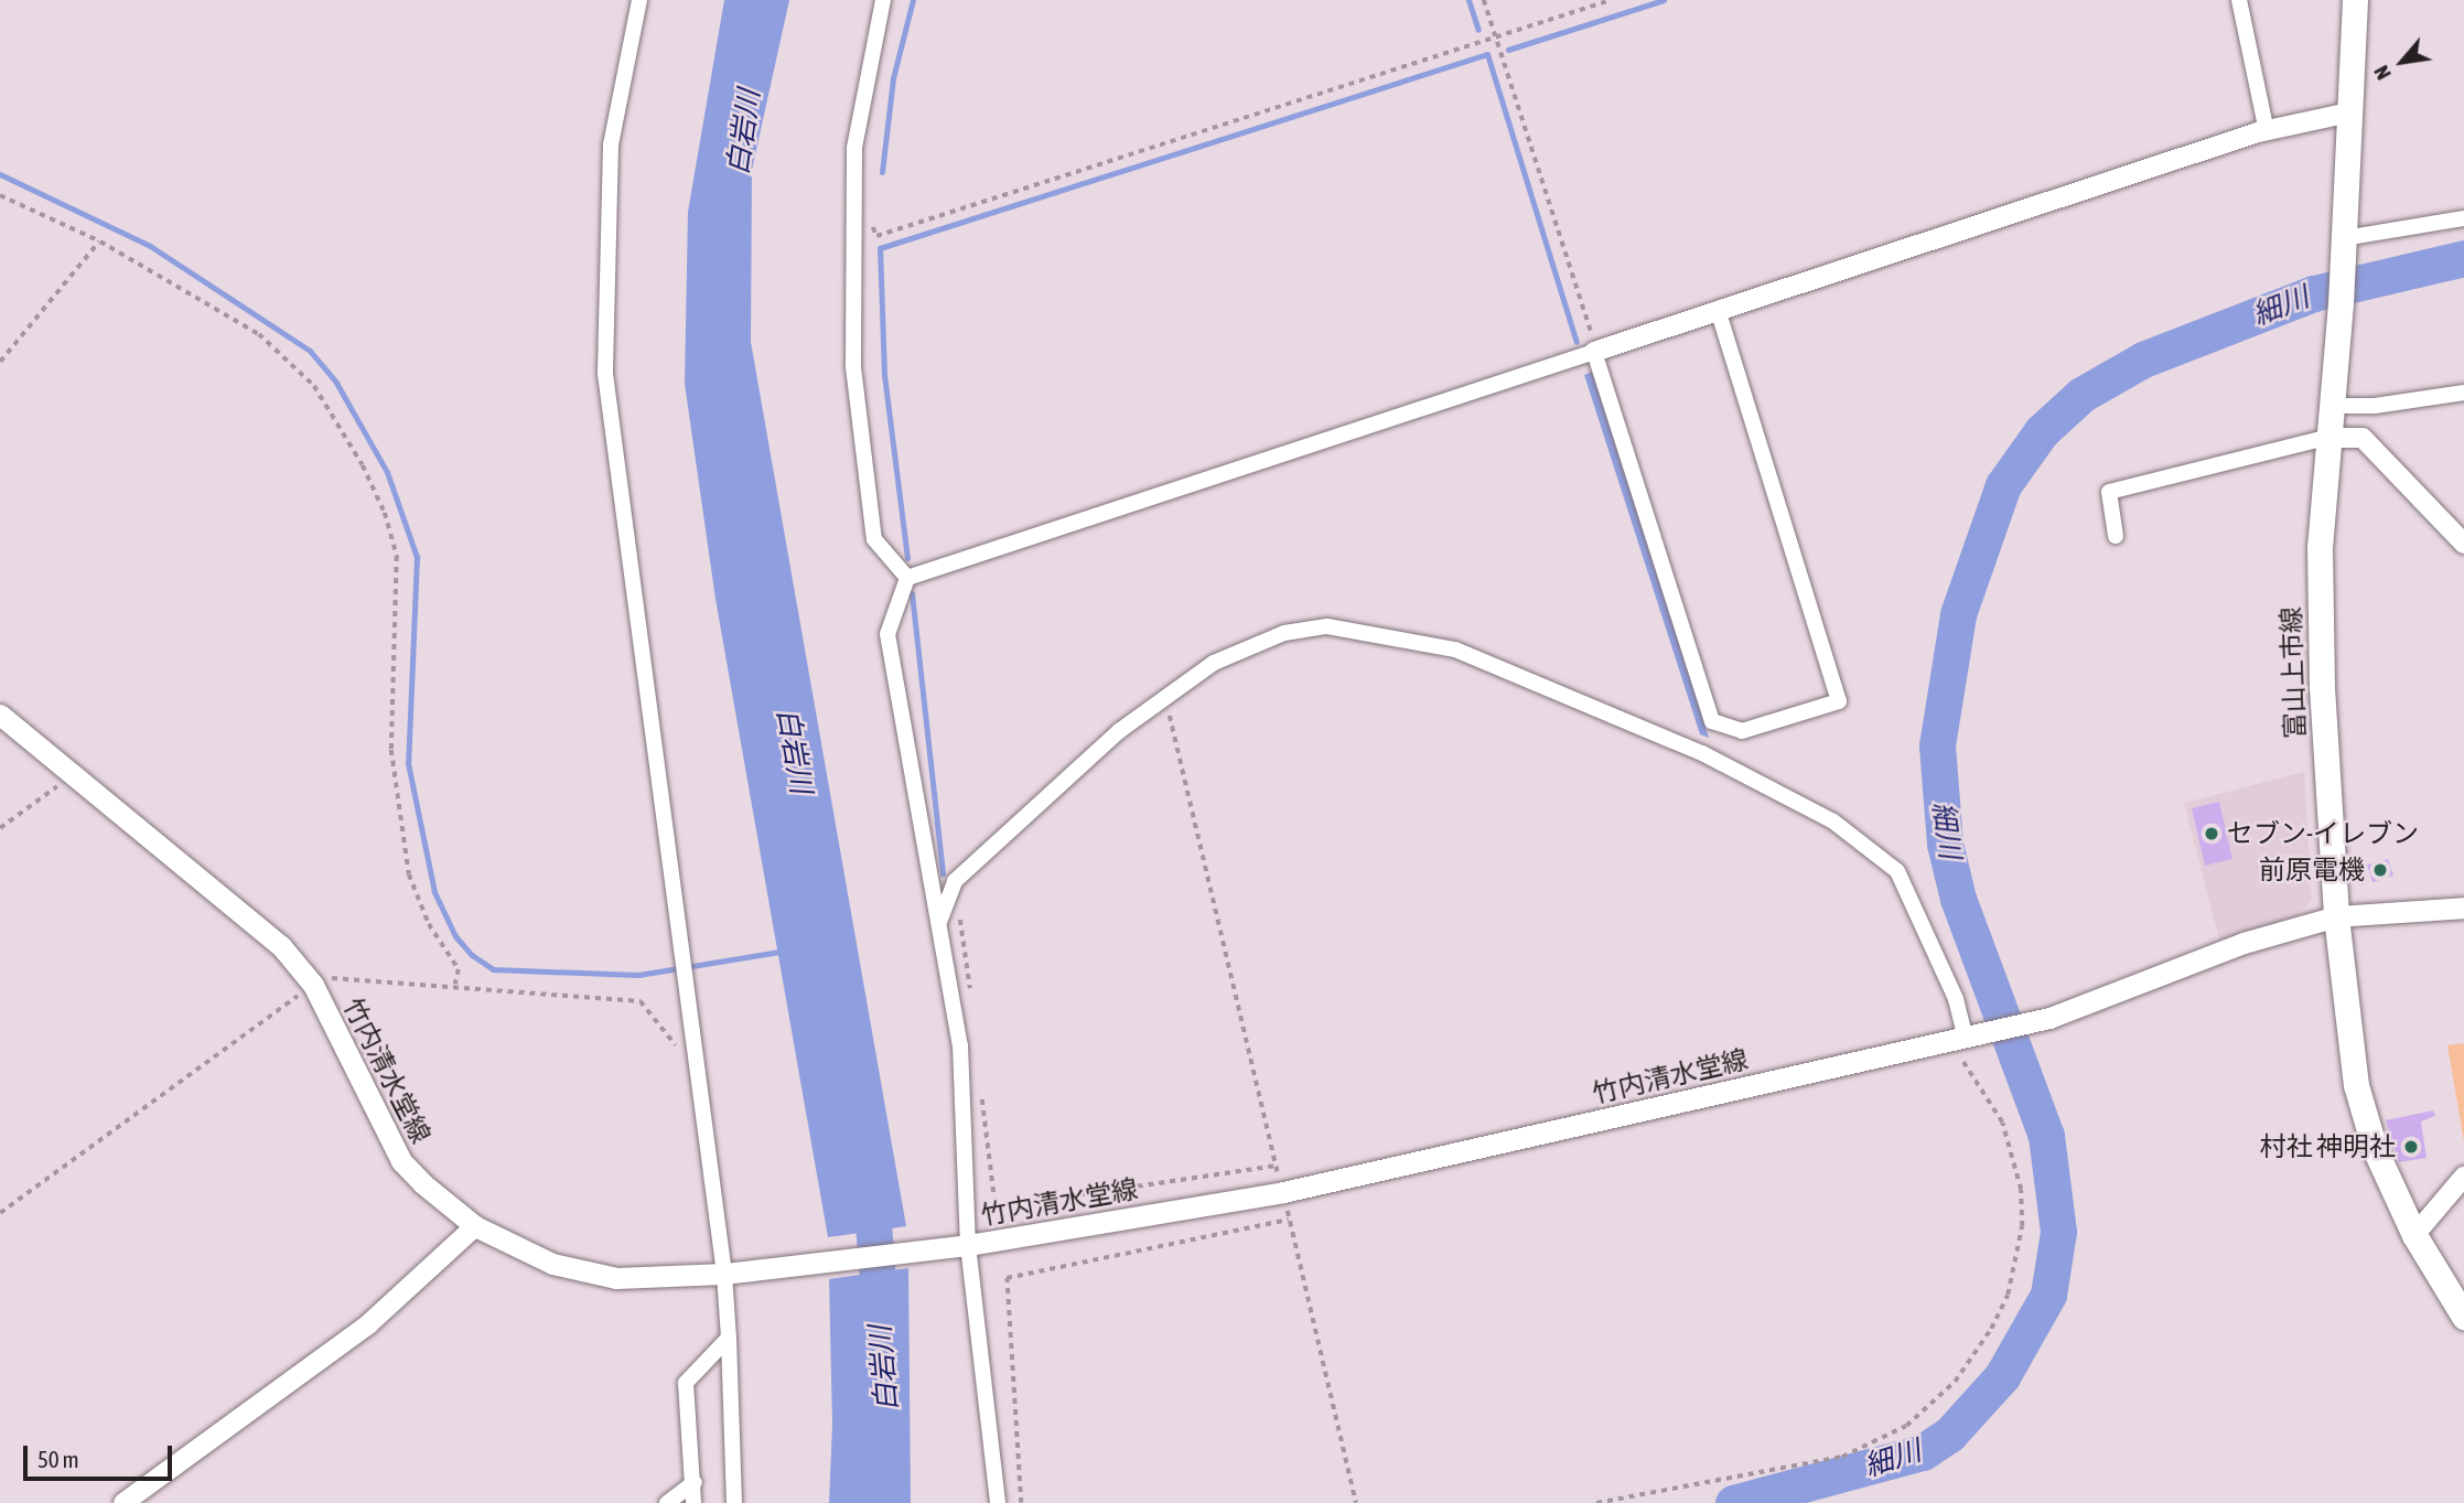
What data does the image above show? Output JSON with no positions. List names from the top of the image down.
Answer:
{
  "streets": {
    "main road": ["富山上市線", "竹内清水堂線"]
  },
  "crossings": [
    ["富山上市線", "竹内清水堂線"]
  ],
  "water": ["白岩川", "細川"],
  "places": ["セブン-イレブン", "前原電機", "村社 神明社"],
  "scale_bar": "50 m",
  "north": "bottom left"
}
